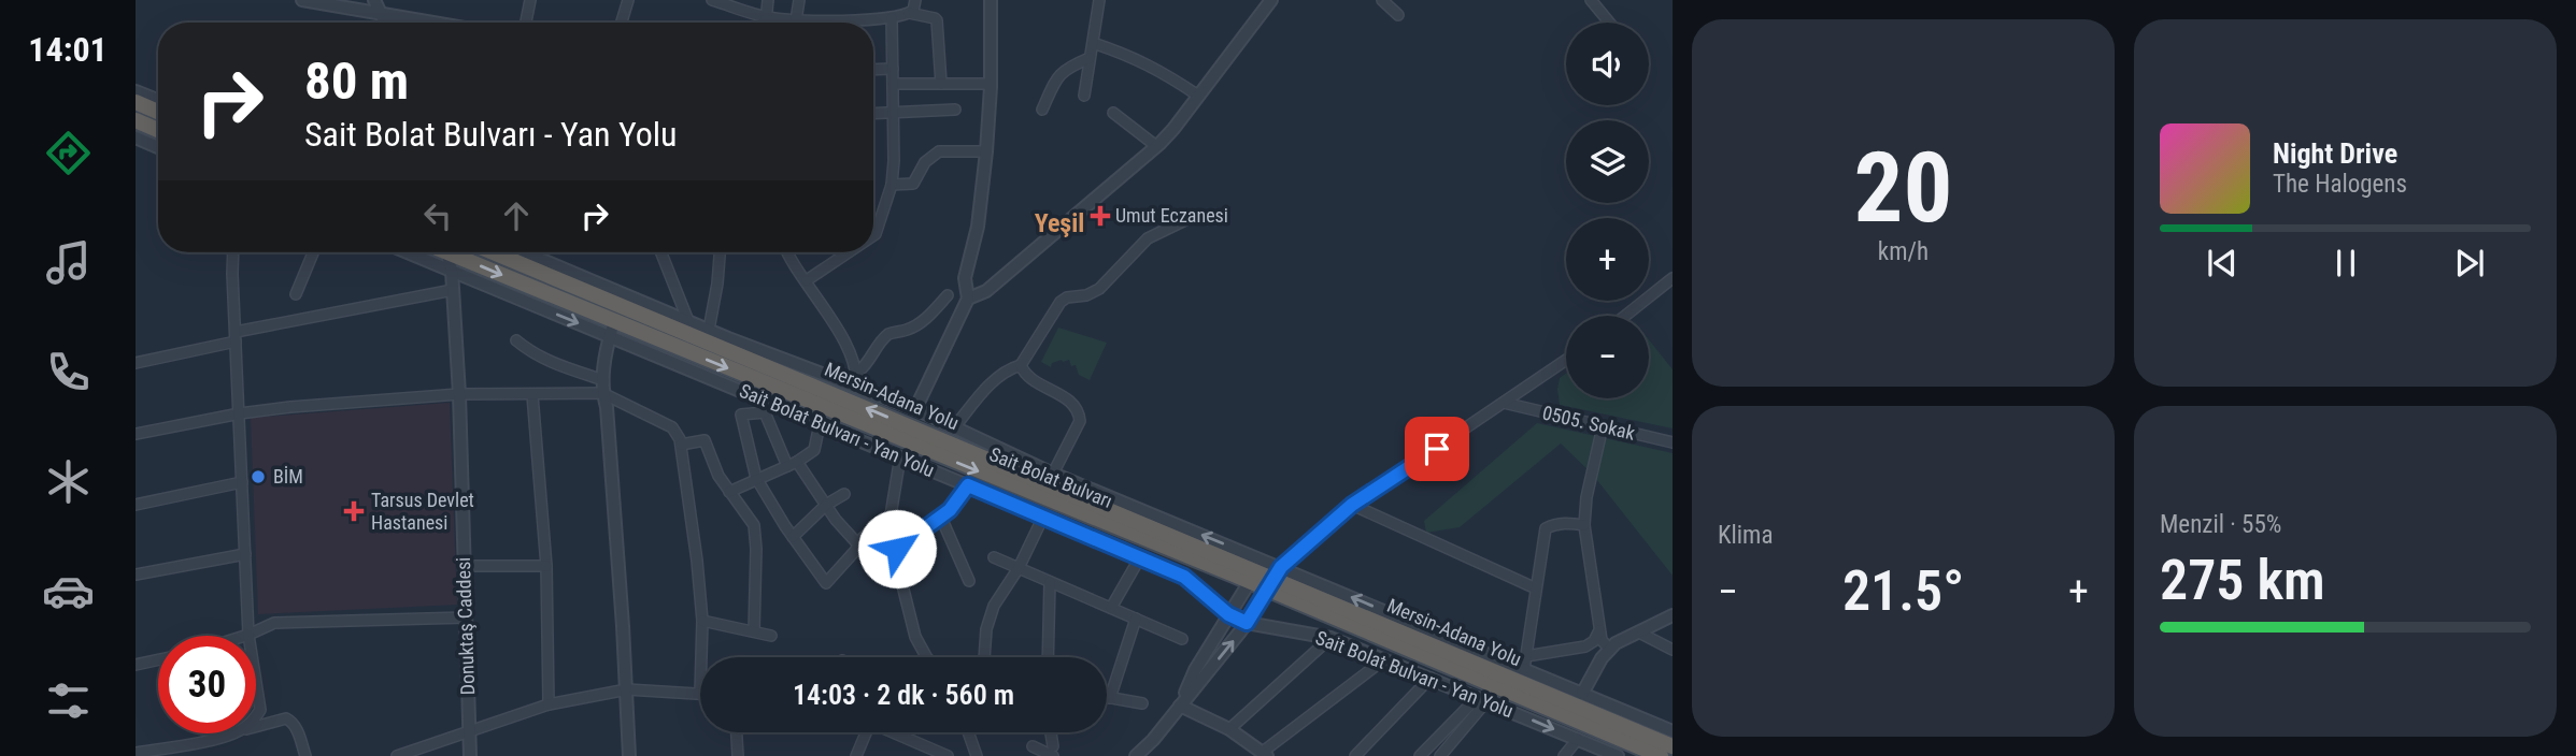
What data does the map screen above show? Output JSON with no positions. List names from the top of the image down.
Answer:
{
  "streets": {
    "highway": ["Mersin-Adana Yolu", "Sait Bolat Bulvarı"],
    "street": ["0505. Sokak", "Sait Bolat Bulvarı - Yan Yolu", "Donuktaş Caddesi"]
  },
  "crossings": [
    ["Mersin-Adana Yolu", "Sait Bolat Bulvarı"],
    ["Sait Bolat Bulvarı - Yan Yolu", "Sait Bolat Bulvarı"],
    ["Sait Bolat Bulvarı - Yan Yolu", "Donuktaş Caddesi"]
  ],
  "one_way": ["Mersin-Adana Yolu", "Sait Bolat Bulvarı"],
  "districts": ["Yeşil"],
  "places": {
    "health": ["Umut Eczanesi", "Tarsus Devlet Hastanesi"],
    "other": ["BİM"]
  },
  "page": {
    "tabs": "14:01",
    "tile": [
      ["20", "km/h"],
      "Klima",
      ["Menzil · 55%", "275 km"]
    ],
    "map_buttons": ["+", "−"],
    "turn": ["80 m", "Sait Bolat Bulvarı - Yan Yolu"],
    "song": ["Night Drive", "The Halogens"],
    "heat": ["−", "21.5°", "+"],
    "limit": "30",
    "trip": "14:03 · 2 dk · 560 m"
  }
}
